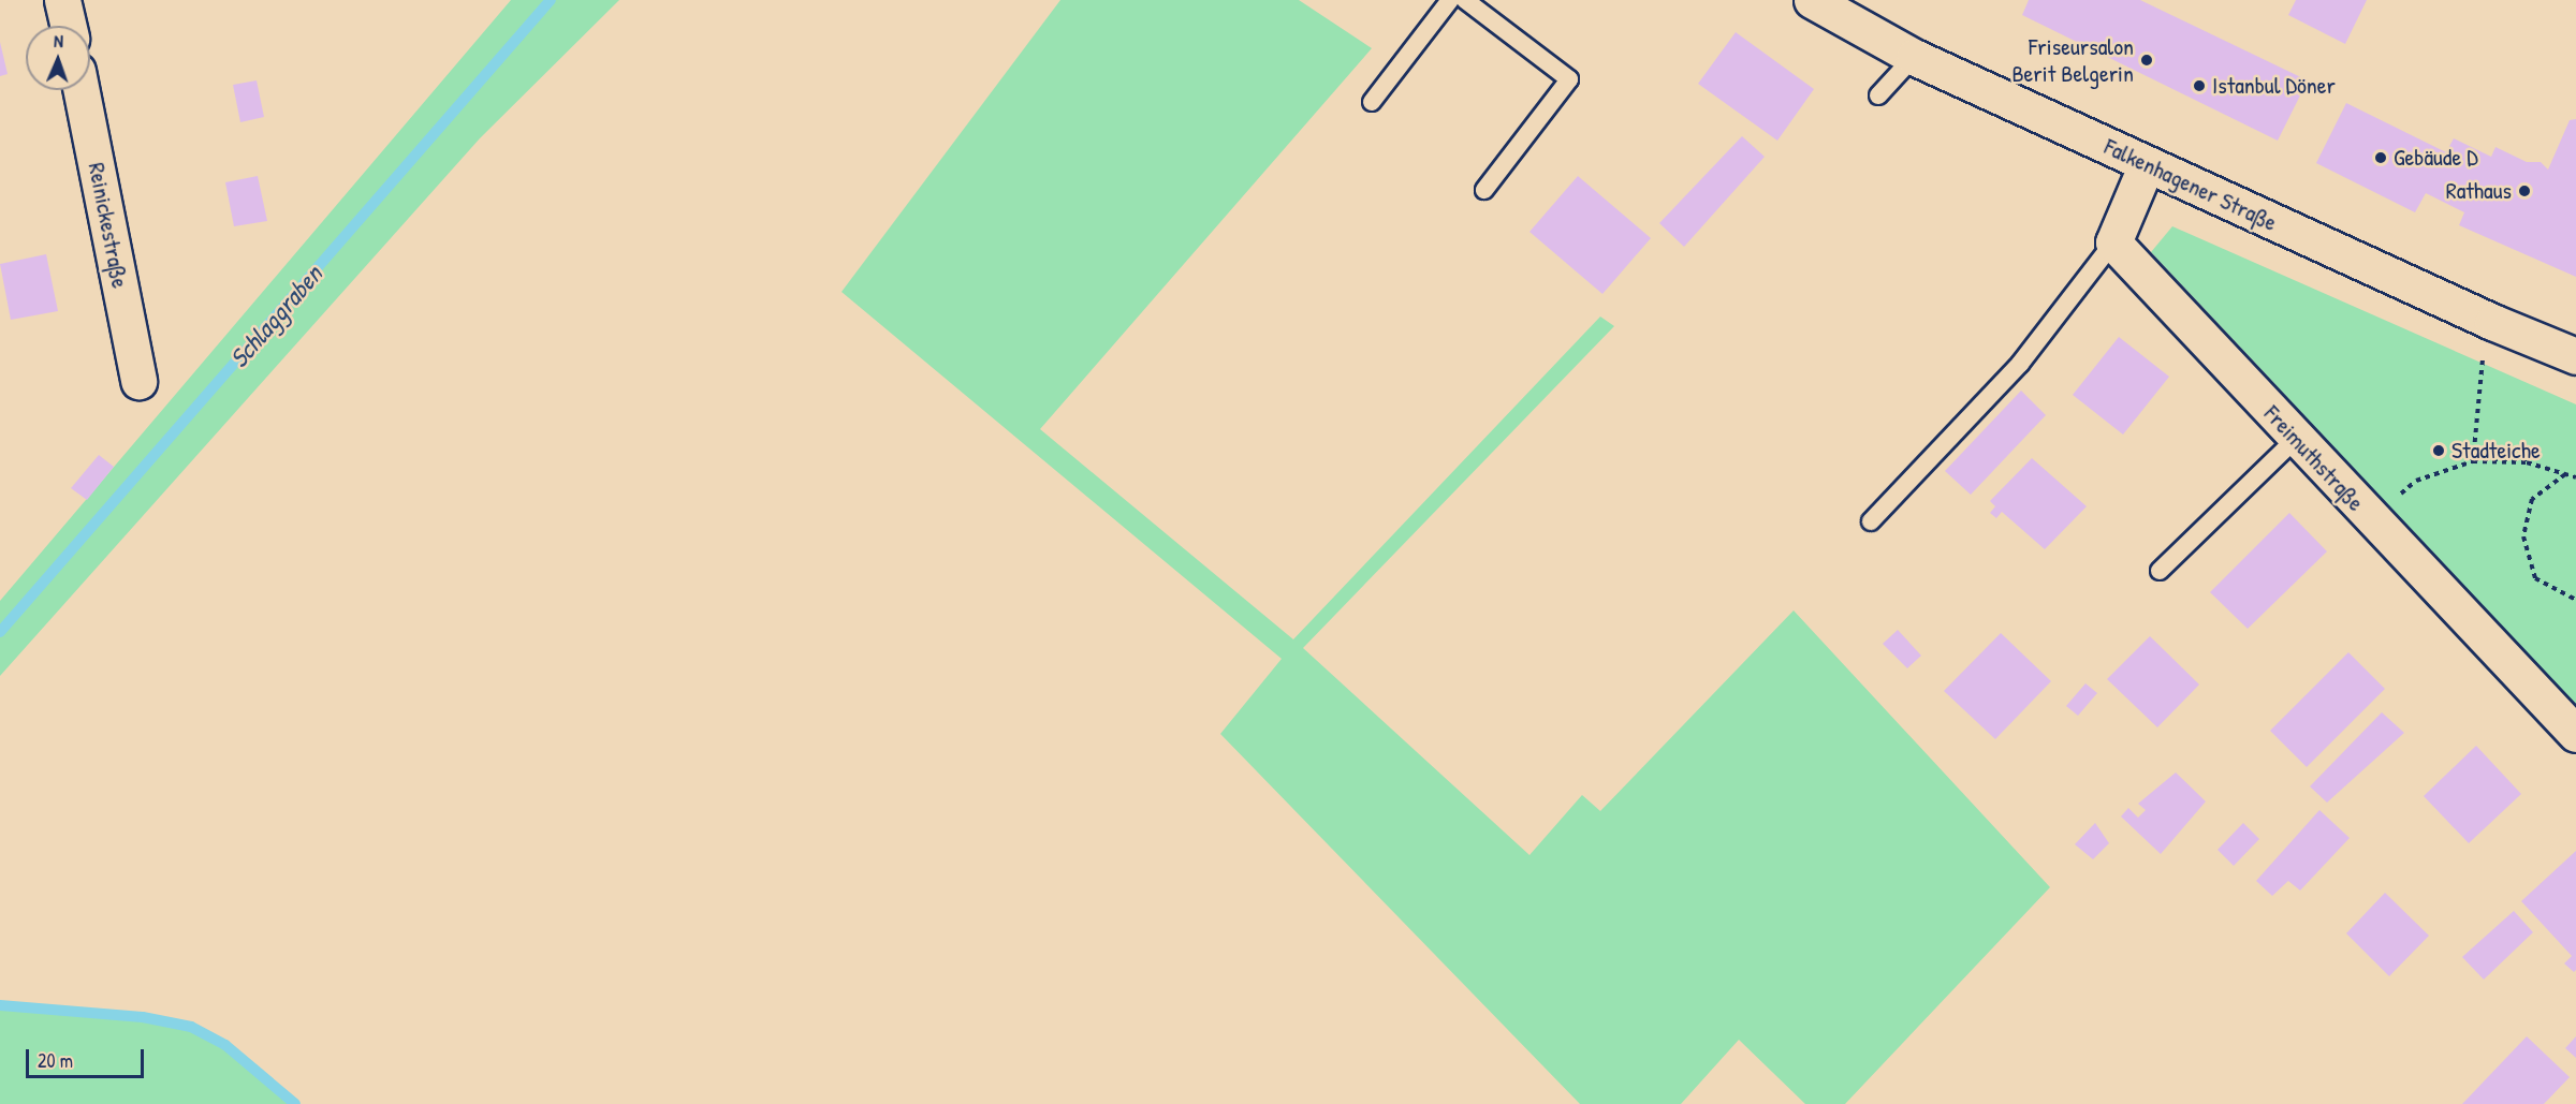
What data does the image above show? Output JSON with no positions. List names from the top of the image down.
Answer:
{
  "streets": {
    "street": ["Falkenhagener Straße", "Reinickestraße", "Freimuthstraße"]
  },
  "water": ["Schlaggraben"],
  "places": [
    "Friseursalon Berit Belgerin",
    "Istanbul Döner",
    "Gebäude D",
    "Rathaus",
    "Stadteiche"
  ],
  "scale_bar": "20 m",
  "north": "top"
}
